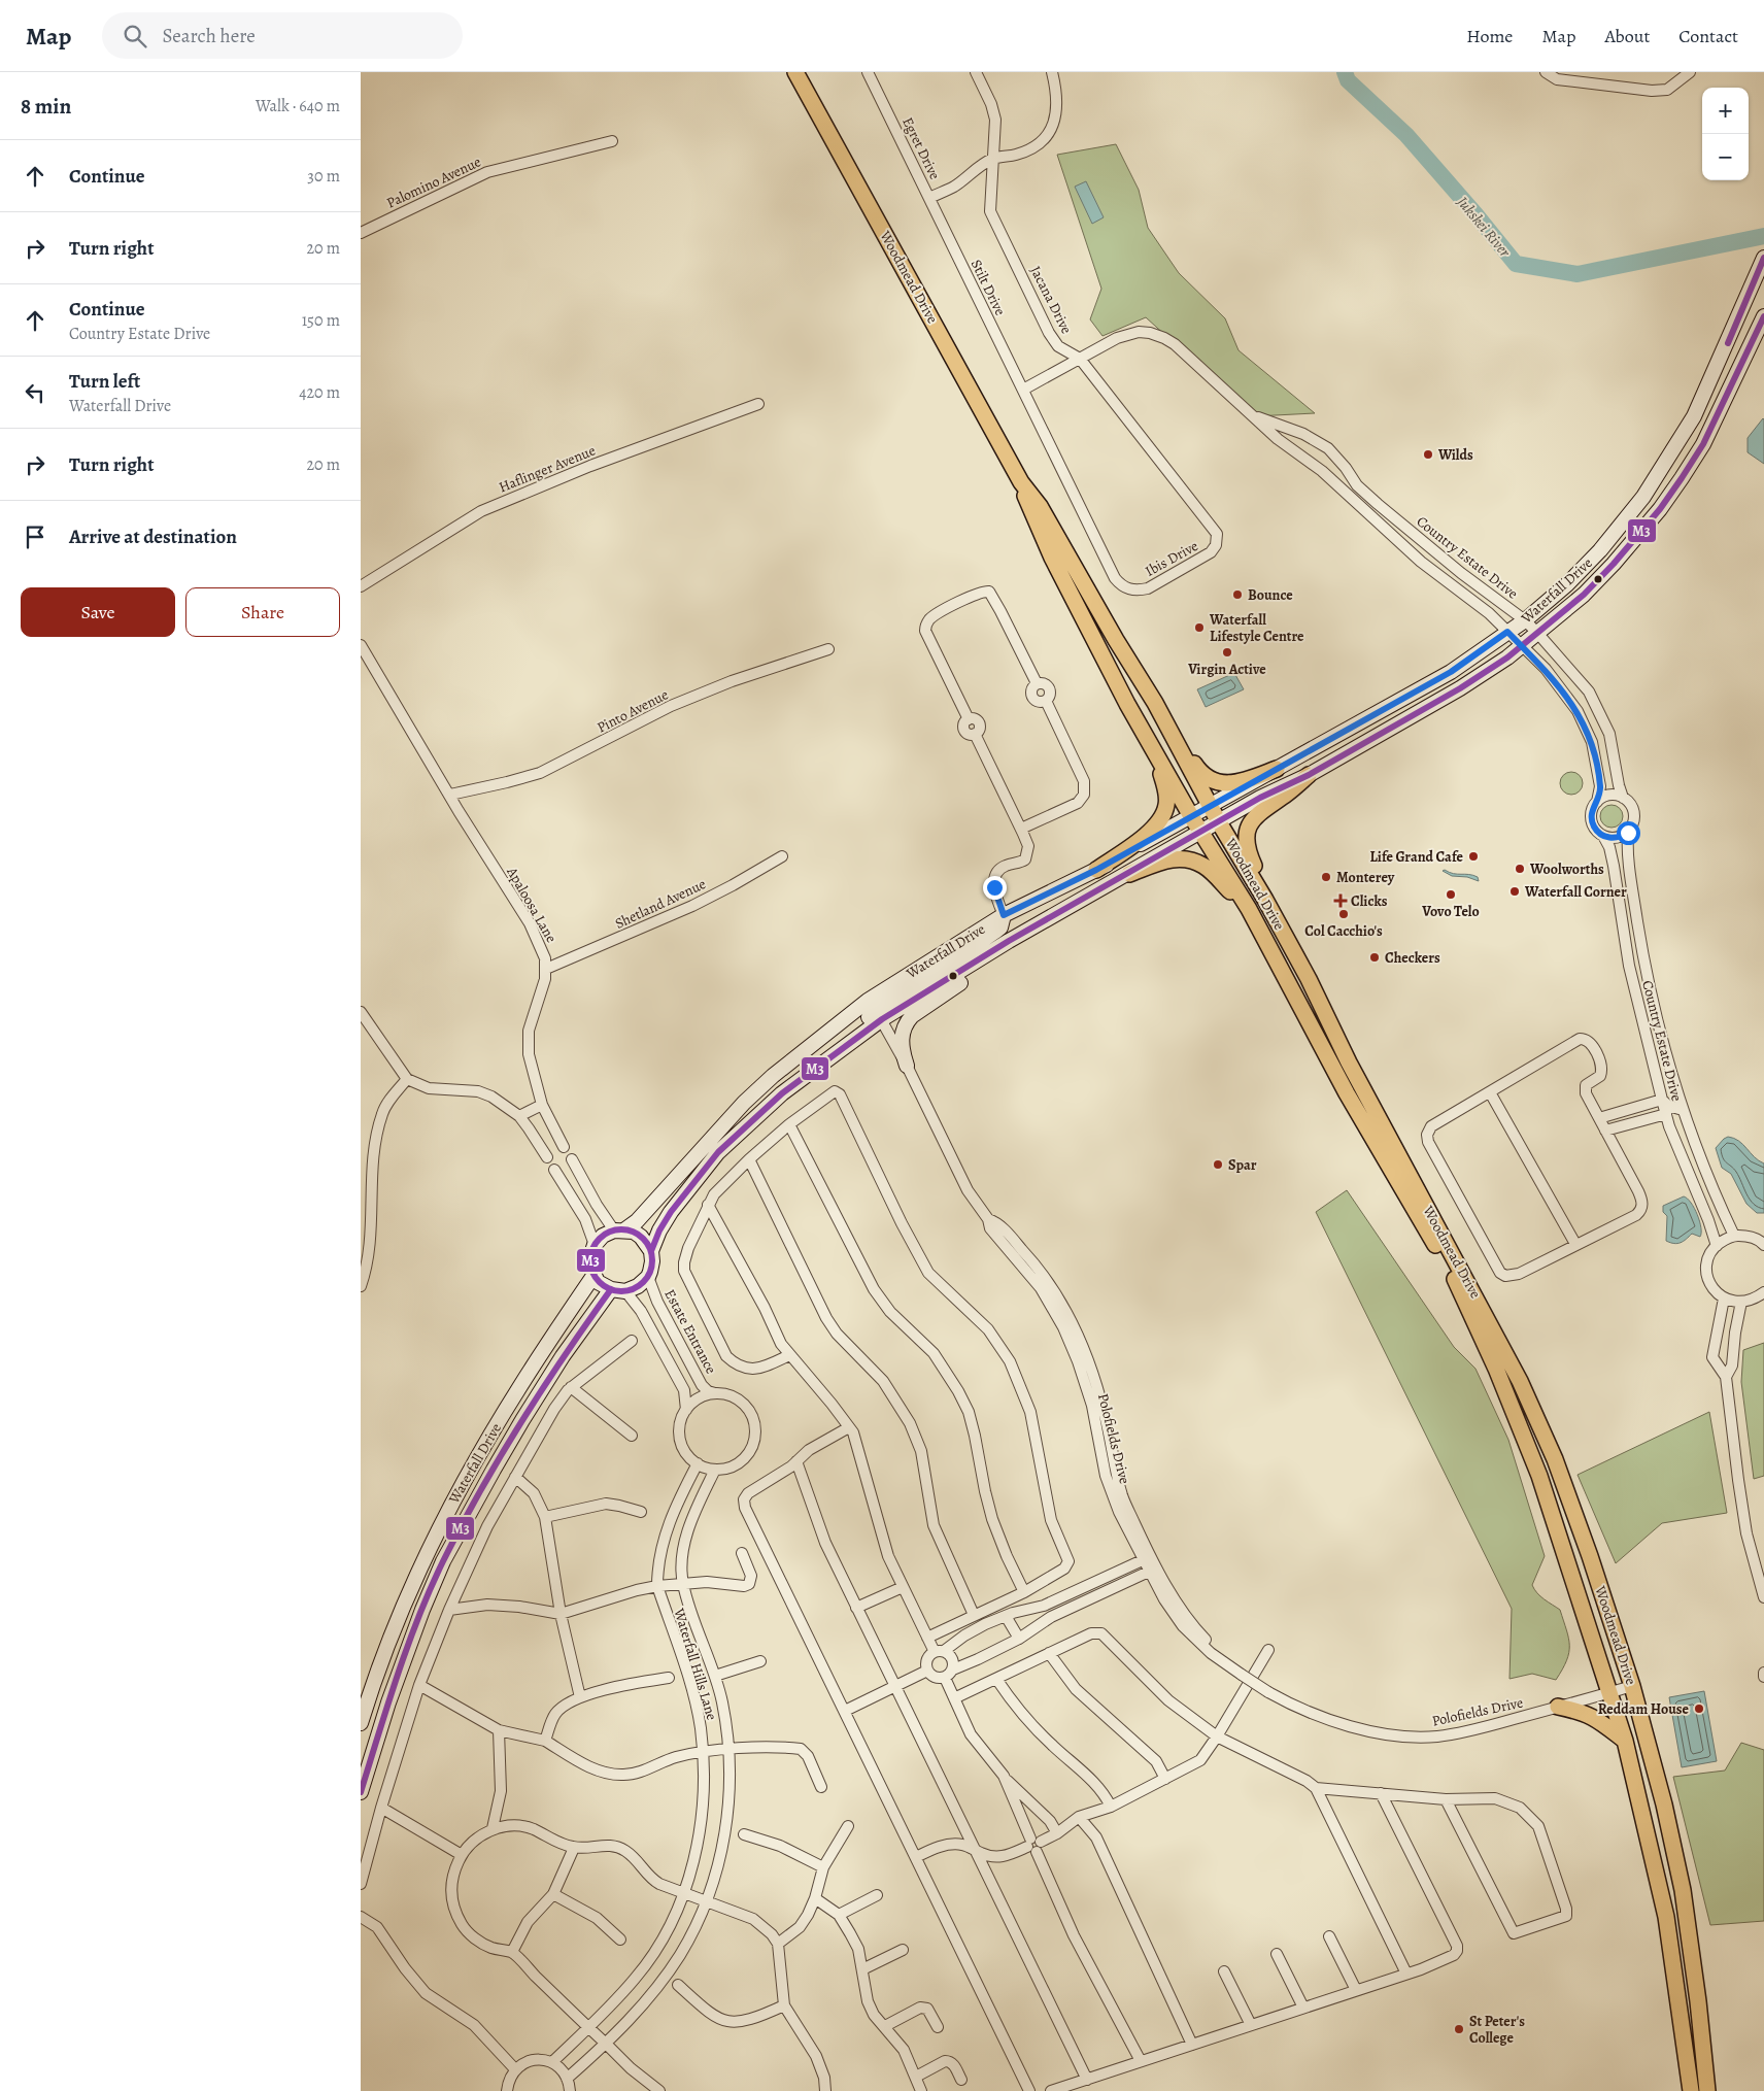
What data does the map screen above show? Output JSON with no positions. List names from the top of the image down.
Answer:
{
  "streets": {
    "main road": ["Woodmead Drive", "Waterfall Drive"],
    "street": [
      "Egret Drive",
      "Palomino Avenue",
      "Stilt Drive",
      "Jacana Drive",
      "Haflinger Avenue",
      "Country Estate Drive",
      "Ibis Drive",
      "Pinto Avenue",
      "Shetland Avenue",
      "Apaloosa Lane",
      "Estate Entrance",
      "Polofields Drive",
      "Waterfall Hills Lane"
    ]
  },
  "crossings": [
    ["Egret Drive", "Stilt Drive"],
    ["Egret Drive", "Jacana Drive"],
    ["Woodmead Drive", "Waterfall Drive"],
    ["Woodmead Drive", "Polofields Drive"],
    ["Stilt Drive", "Ibis Drive"],
    ["Jacana Drive", "Ibis Drive"],
    ["Country Estate Drive", "Waterfall Drive"],
    ["Waterfall Drive", "Estate Entrance"],
    ["Waterfall Drive", "Polofields Drive"],
    ["Pinto Avenue", "Apaloosa Lane"],
    ["Shetland Avenue", "Apaloosa Lane"],
    ["Estate Entrance", "Waterfall Hills Lane"]
  ],
  "water": ["Jukskei River"],
  "places": {
    "other": [
      "Wilds",
      "Bounce",
      "Waterfall Lifestyle Centre",
      "Virgin Active",
      "Life Grand Cafe",
      "Woolworths",
      "Monterey",
      "Waterfall Corner",
      "Vovo Telo",
      "Col Cacchio's",
      "Checkers",
      "Spar",
      "Reddam House",
      "St Peter's College"
    ],
    "health": ["Clicks"]
  },
  "lines": ["transit line M3"],
  "page": {
    "header": "Map",
    "search": "Search here",
    "nav": [
      "Home",
      "Map",
      "About",
      "Contact"
    ],
    "heading": ["8 min", "Walk · 640 m"],
    "map_buttons": ["+", "−"],
    "list": [
      ["Continue", "30 m"],
      ["Turn right", "20 m"],
      ["Continue", "Country Estate Drive", "150 m"],
      ["Turn left", "Waterfall Drive", "420 m"],
      ["Turn right", "20 m"],
      "Arrive at destination"
    ],
    "buttons": ["Save", "Share"]
  }
}
